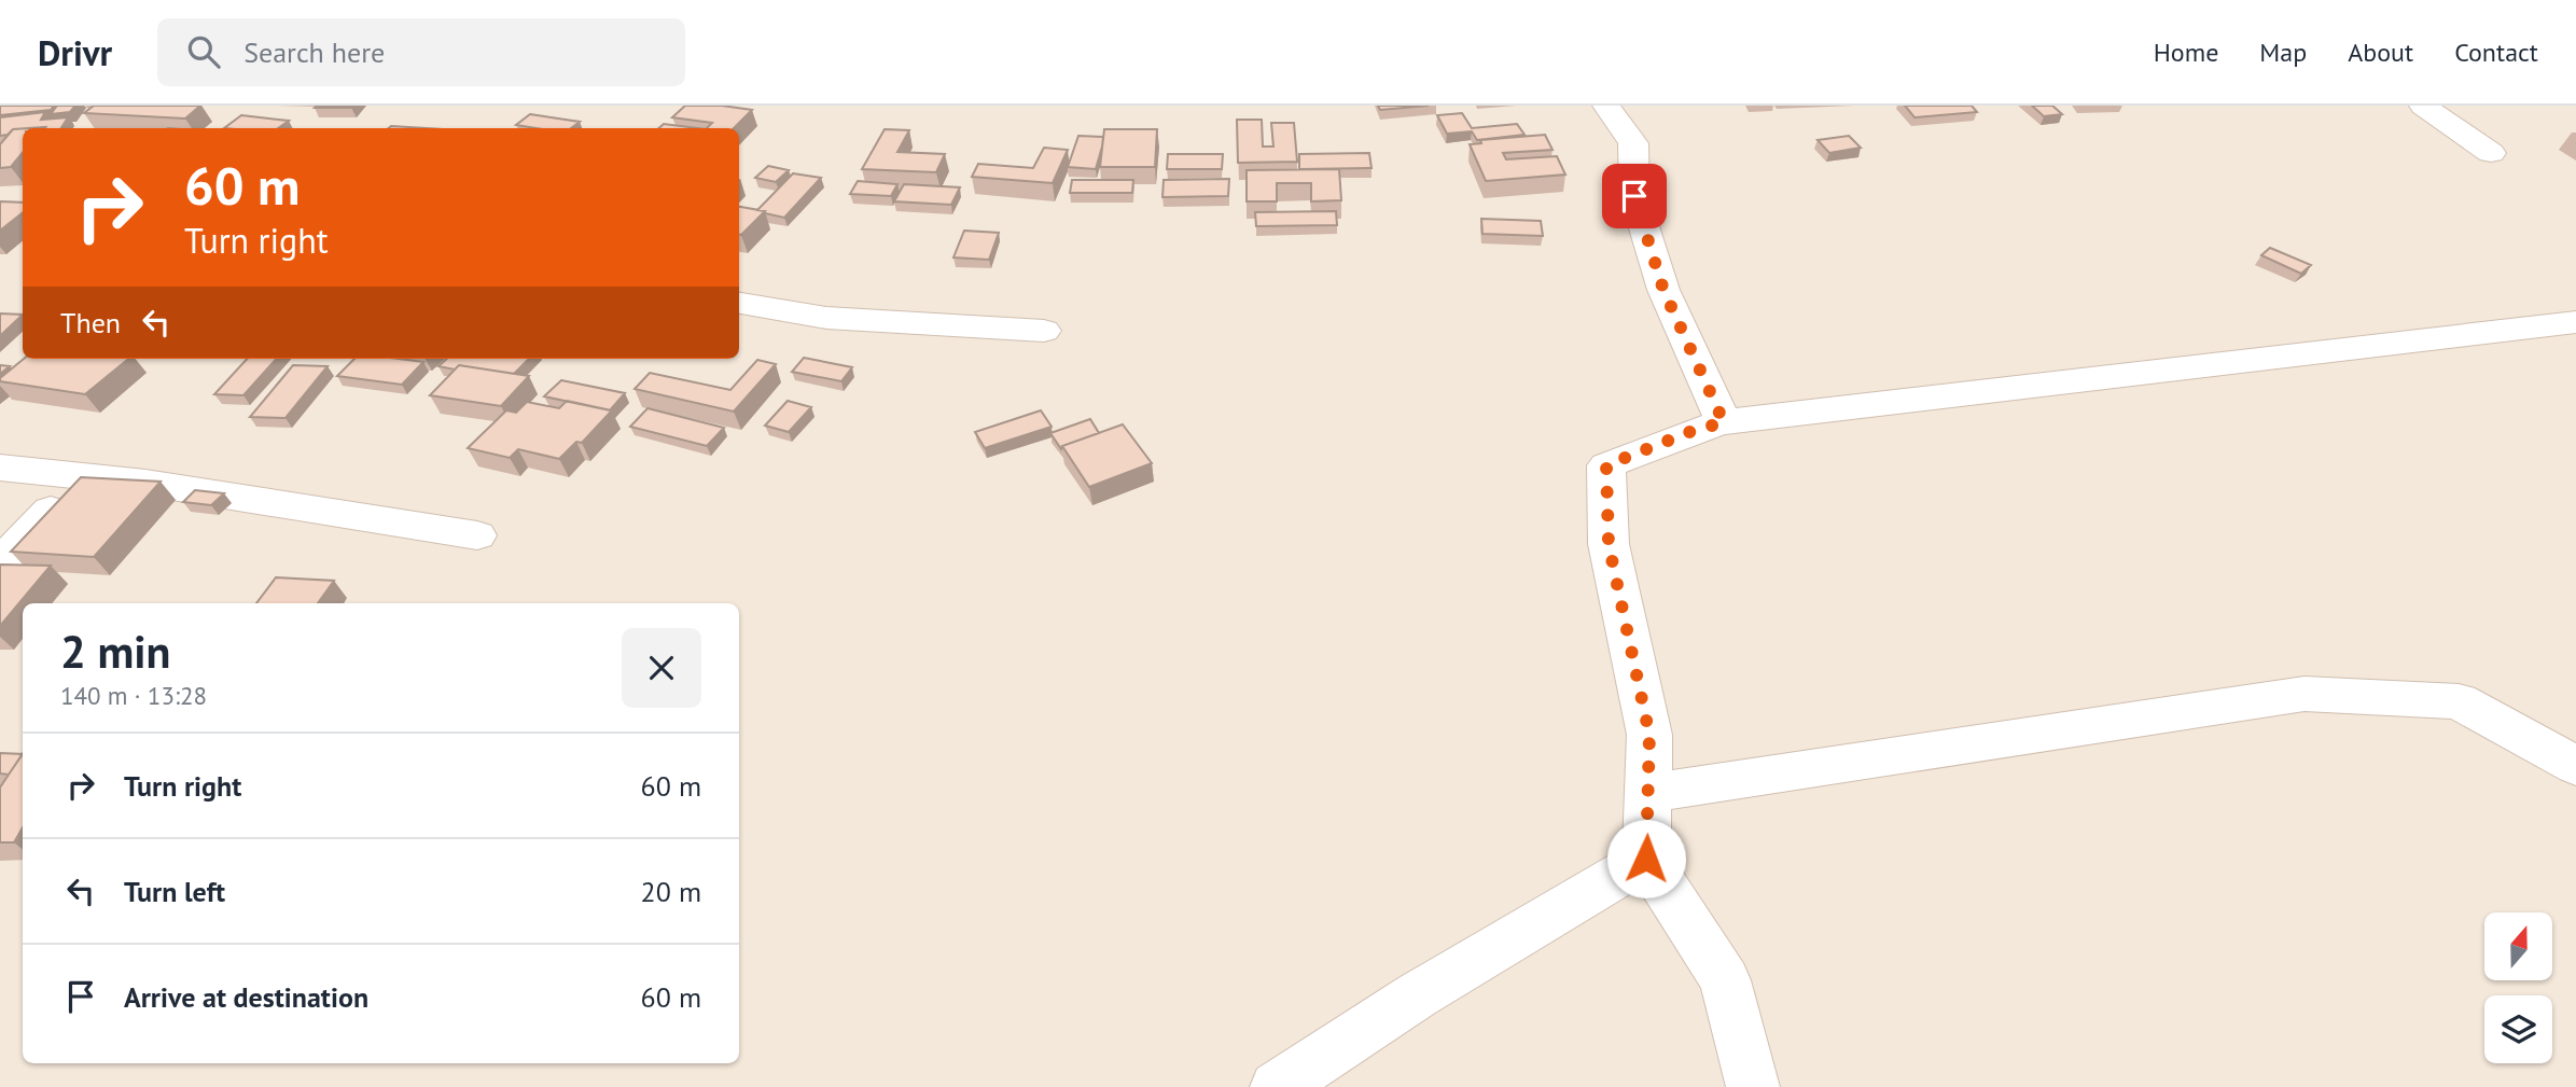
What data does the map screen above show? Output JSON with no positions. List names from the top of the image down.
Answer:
{
  "north": "top",
  "page": {
    "header": "Drivr",
    "search": "Search here",
    "nav": [
      "Home",
      "Map",
      "About",
      "Contact"
    ],
    "turn": ["60 m", "Turn right"],
    "then": "Then",
    "heading": ["2 min", "140 m · 13:28"],
    "list": [
      {
        "name": "Turn right",
        "value": "60 m"
      },
      {
        "name": "Turn left",
        "value": "20 m"
      },
      {
        "name": "Arrive at destination",
        "value": "60 m"
      }
    ]
  }
}
